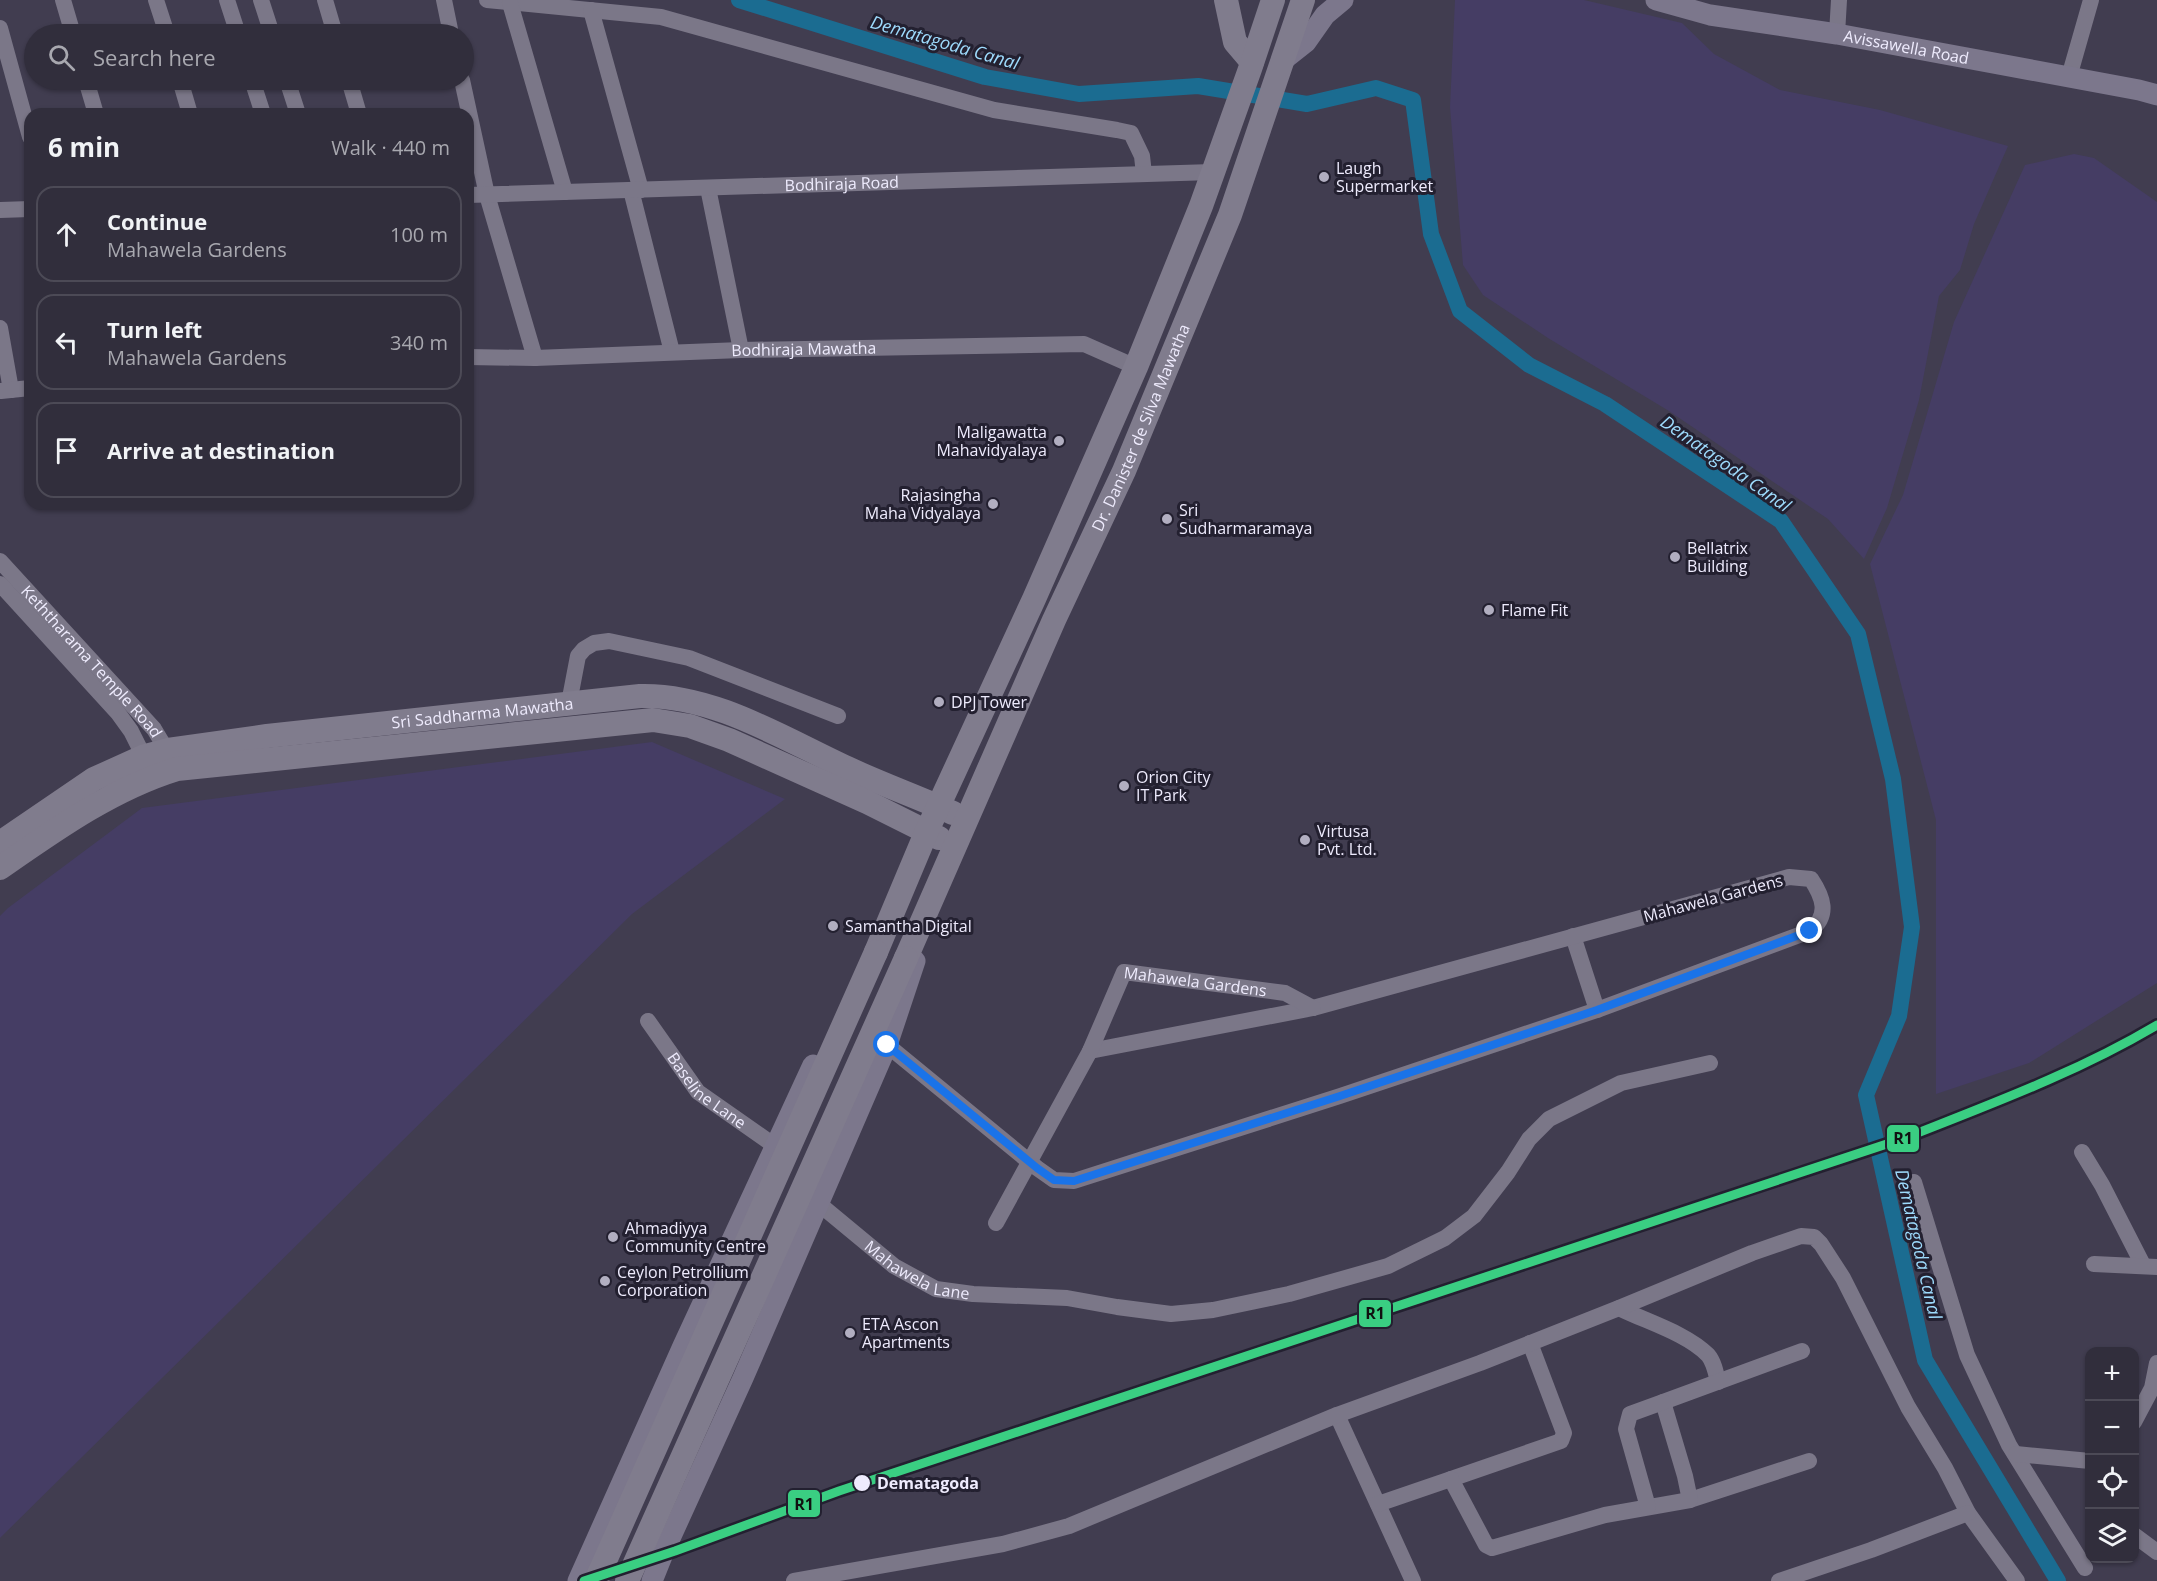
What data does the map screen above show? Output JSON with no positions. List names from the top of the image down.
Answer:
{
  "streets": {
    "highway": ["Dr. Danister de Silva Mawatha", "Sri Saddharma Mawatha"],
    "main road": ["Avissawella Road"],
    "street": [
      "Bodhiraja Road",
      "Bodhiraja Mawatha",
      "Keththarama Temple Road",
      "Mahawela Gardens",
      "Baseline Lane",
      "Mahawela Lane"
    ]
  },
  "crossings": [
    ["Bodhiraja Road", "Dr. Danister de Silva Mawatha"],
    ["Bodhiraja Mawatha", "Dr. Danister de Silva Mawatha"],
    ["Dr. Danister de Silva Mawatha", "Sri Saddharma Mawatha"],
    ["Keththarama Temple Road", "Sri Saddharma Mawatha"]
  ],
  "water": ["Dematagoda Canal"],
  "places": [
    "Laugh Supermarket",
    "Maligawatta Mahavidyalaya",
    "Rajasingha Maha Vidyalaya",
    "Sri Sudharmaramaya",
    "Bellatrix Building",
    "Flame Fit",
    "DPJ Tower",
    "Orion City IT Park",
    "Virtusa Pvt. Ltd.",
    "Samantha Digital",
    "Ahmadiyya Community Centre",
    "Ceylon Petrollium Corporation",
    "ETA Ascon Apartments",
    "Dematagoda"
  ],
  "lines": ["transit line R1"],
  "page": {
    "search": "Search here",
    "heading": ["6 min", "Walk · 440 m"],
    "list": [
      ["Continue", "Mahawela Gardens", "100 m"],
      ["Turn left", "Mahawela Gardens", "340 m"],
      "Arrive at destination"
    ],
    "map_buttons": ["+", "−"]
  }
}
